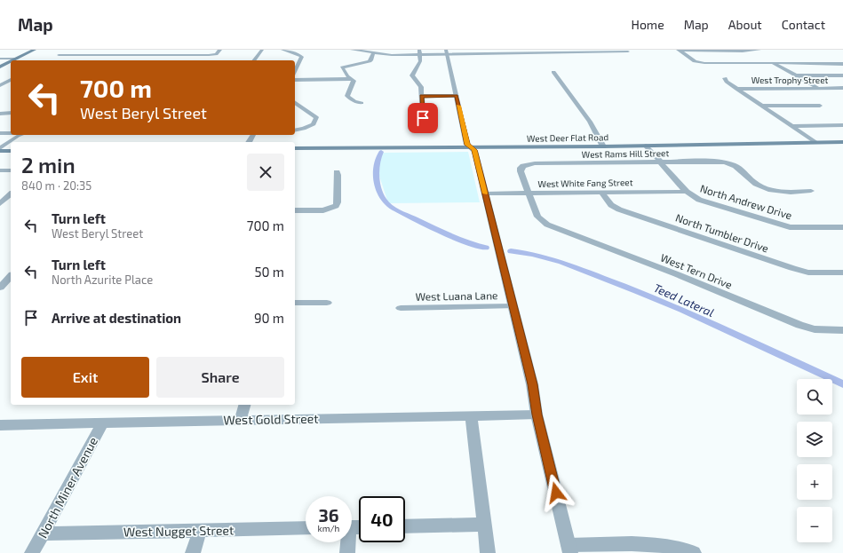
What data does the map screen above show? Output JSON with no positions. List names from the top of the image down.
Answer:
{
  "streets": {
    "main road": ["West Deer Flat Road"],
    "street": [
      "West Trophy Street",
      "West Rams Hill Street",
      "West White Fang Street",
      "North Andrew Drive",
      "North Tumbler Drive",
      "West Tern Drive",
      "West Luana Lane",
      "West Gold Street",
      "North Miner Avenue",
      "West Nugget Street"
    ]
  },
  "crossings": [
    ["West Rams Hill Street", "West White Fang Street"],
    ["West Rams Hill Street", "West Tern Drive"],
    ["West White Fang Street", "North Andrew Drive"],
    ["West White Fang Street", "North Tumbler Drive"],
    ["West White Fang Street", "West Tern Drive"],
    ["West Gold Street", "North Miner Avenue"],
    ["North Miner Avenue", "West Nugget Street"]
  ],
  "water": ["Teed Lateral"],
  "page": {
    "header": "Map",
    "nav": [
      "Home",
      "Map",
      "About",
      "Contact"
    ],
    "turn": ["700 m", "West Beryl Street"],
    "heading": ["2 min", "840 m · 20:35"],
    "list": [
      {
        "name": "Turn left",
        "note": "West Beryl Street",
        "value": "700 m"
      },
      {
        "name": "Turn left",
        "note": "North Azurite Place",
        "value": "50 m"
      },
      {
        "name": "Arrive at destination",
        "value": "90 m"
      }
    ],
    "buttons": ["Exit", "Share"],
    "map_buttons": ["+", "−"],
    "speed": "36 km/h",
    "limit": "40"
  }
}
